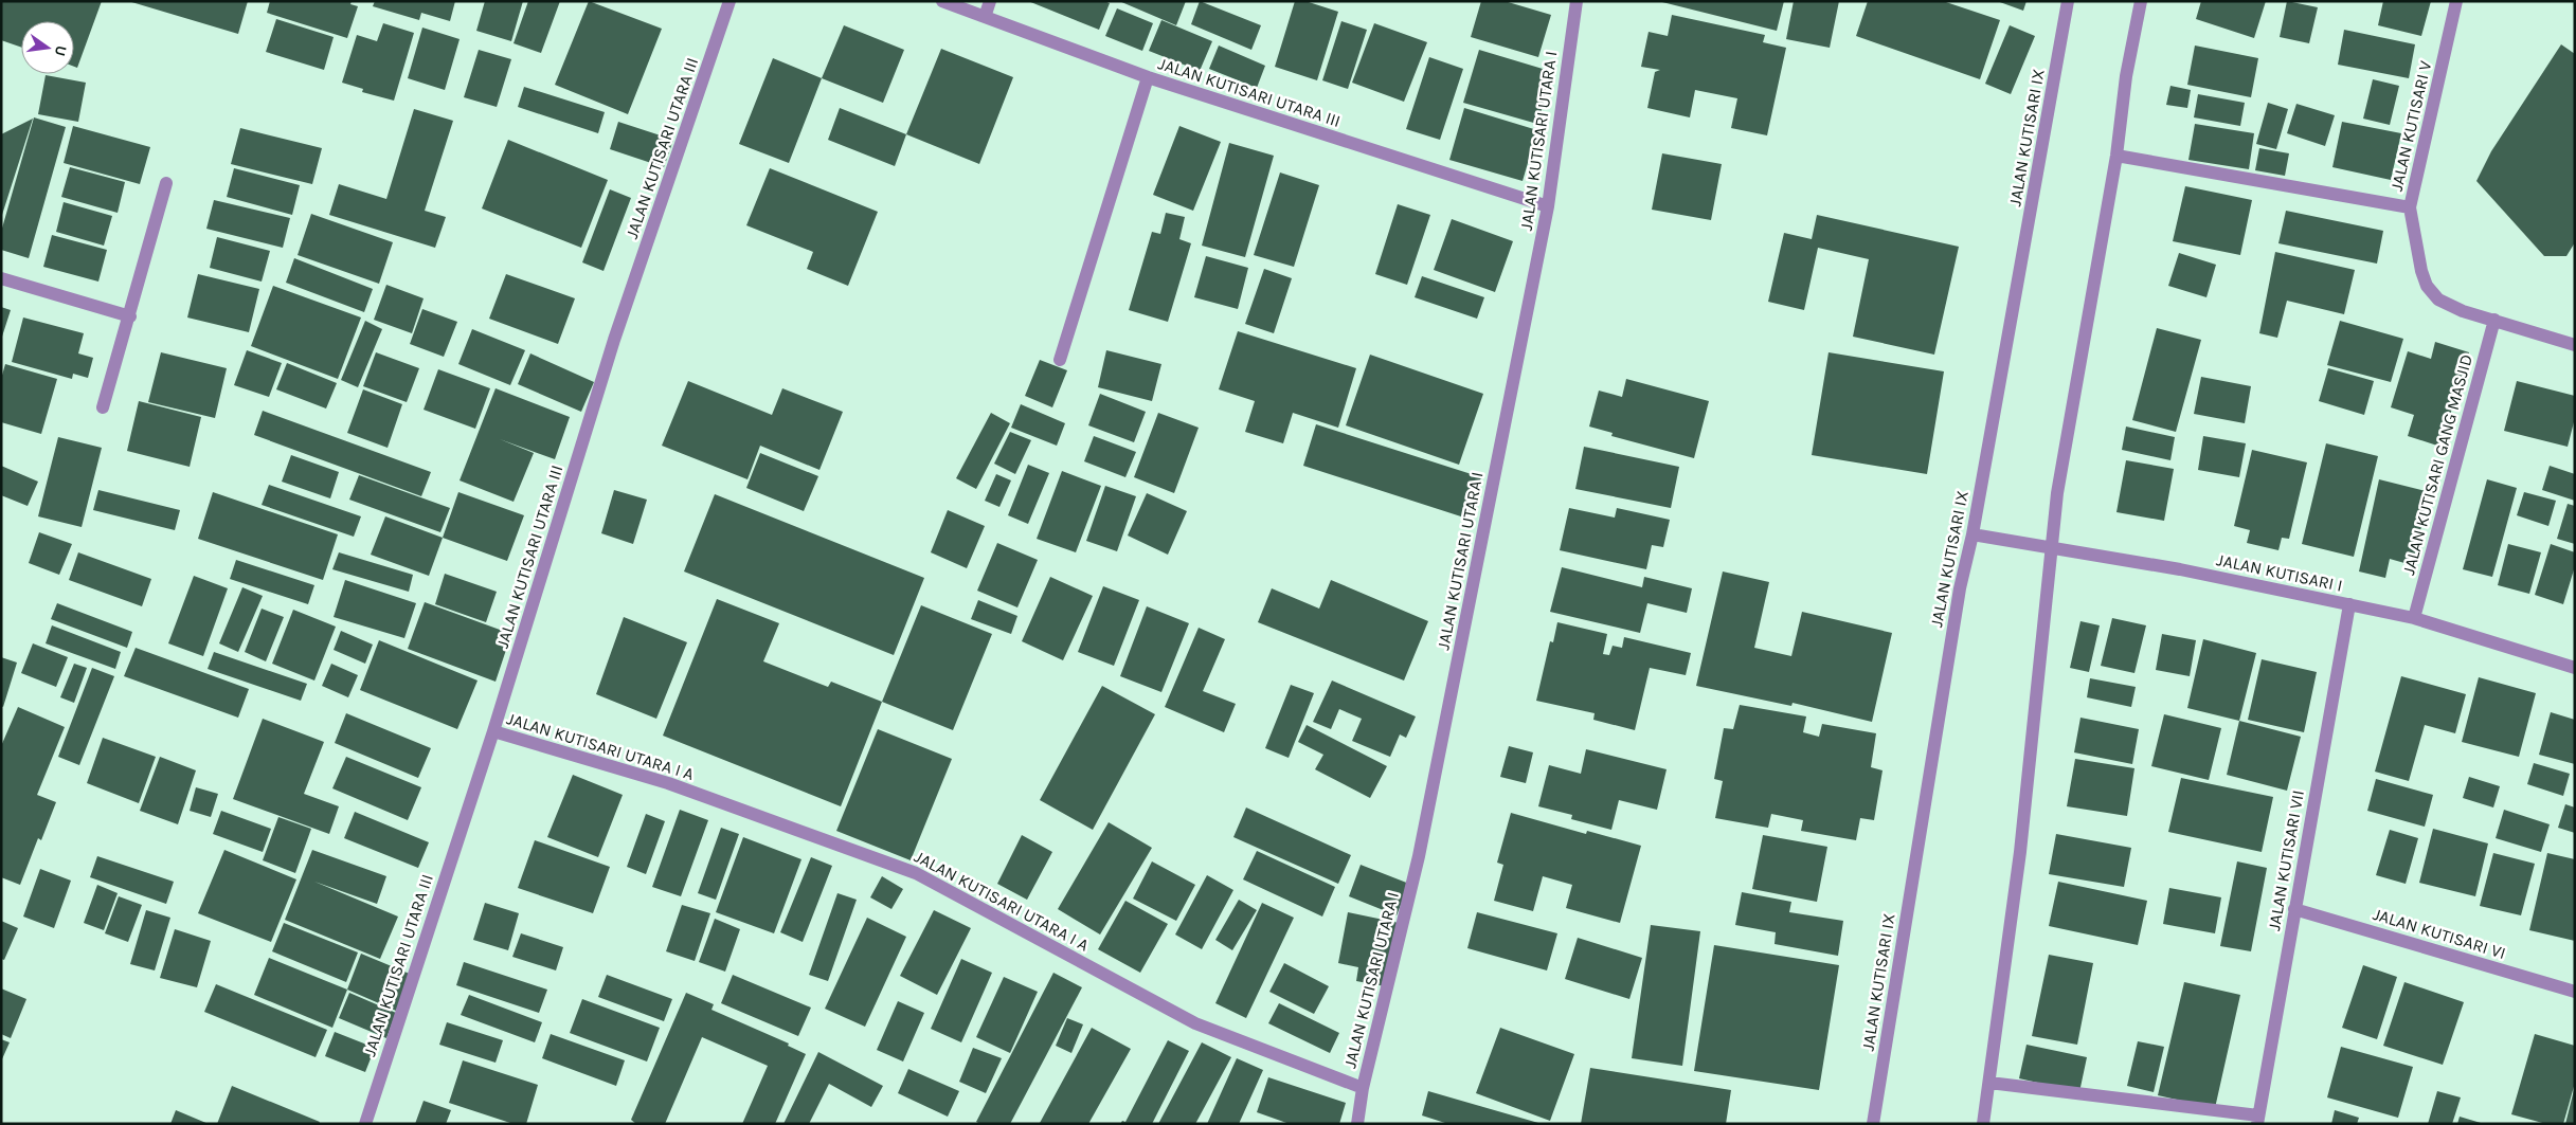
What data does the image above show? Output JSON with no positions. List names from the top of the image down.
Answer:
{
  "streets": {
    "street": [
      "JALAN KUTISARI UTARA III",
      "JALAN KUTISARI V",
      "JALAN KUTISARI IX",
      "JALAN KUTISARI UTARA I",
      "JALAN KUTISARI GANG MASJID",
      "JALAN KUTISARI I",
      "JALAN KUTISARI UTARA I A",
      "JALAN KUTISARI VII",
      "JALAN KUTISARI VI"
    ]
  },
  "crossings": [
    ["JALAN KUTISARI UTARA III", "JALAN KUTISARI UTARA I"],
    ["JALAN KUTISARI UTARA III", "JALAN KUTISARI UTARA I A"],
    ["JALAN KUTISARI V", "JALAN KUTISARI GANG MASJID"],
    ["JALAN KUTISARI IX", "JALAN KUTISARI I"],
    ["JALAN KUTISARI UTARA I", "JALAN KUTISARI UTARA I A"],
    ["JALAN KUTISARI GANG MASJID", "JALAN KUTISARI I"],
    ["JALAN KUTISARI I", "JALAN KUTISARI VII"],
    ["JALAN KUTISARI VII", "JALAN KUTISARI VI"]
  ],
  "north": "right"
}
